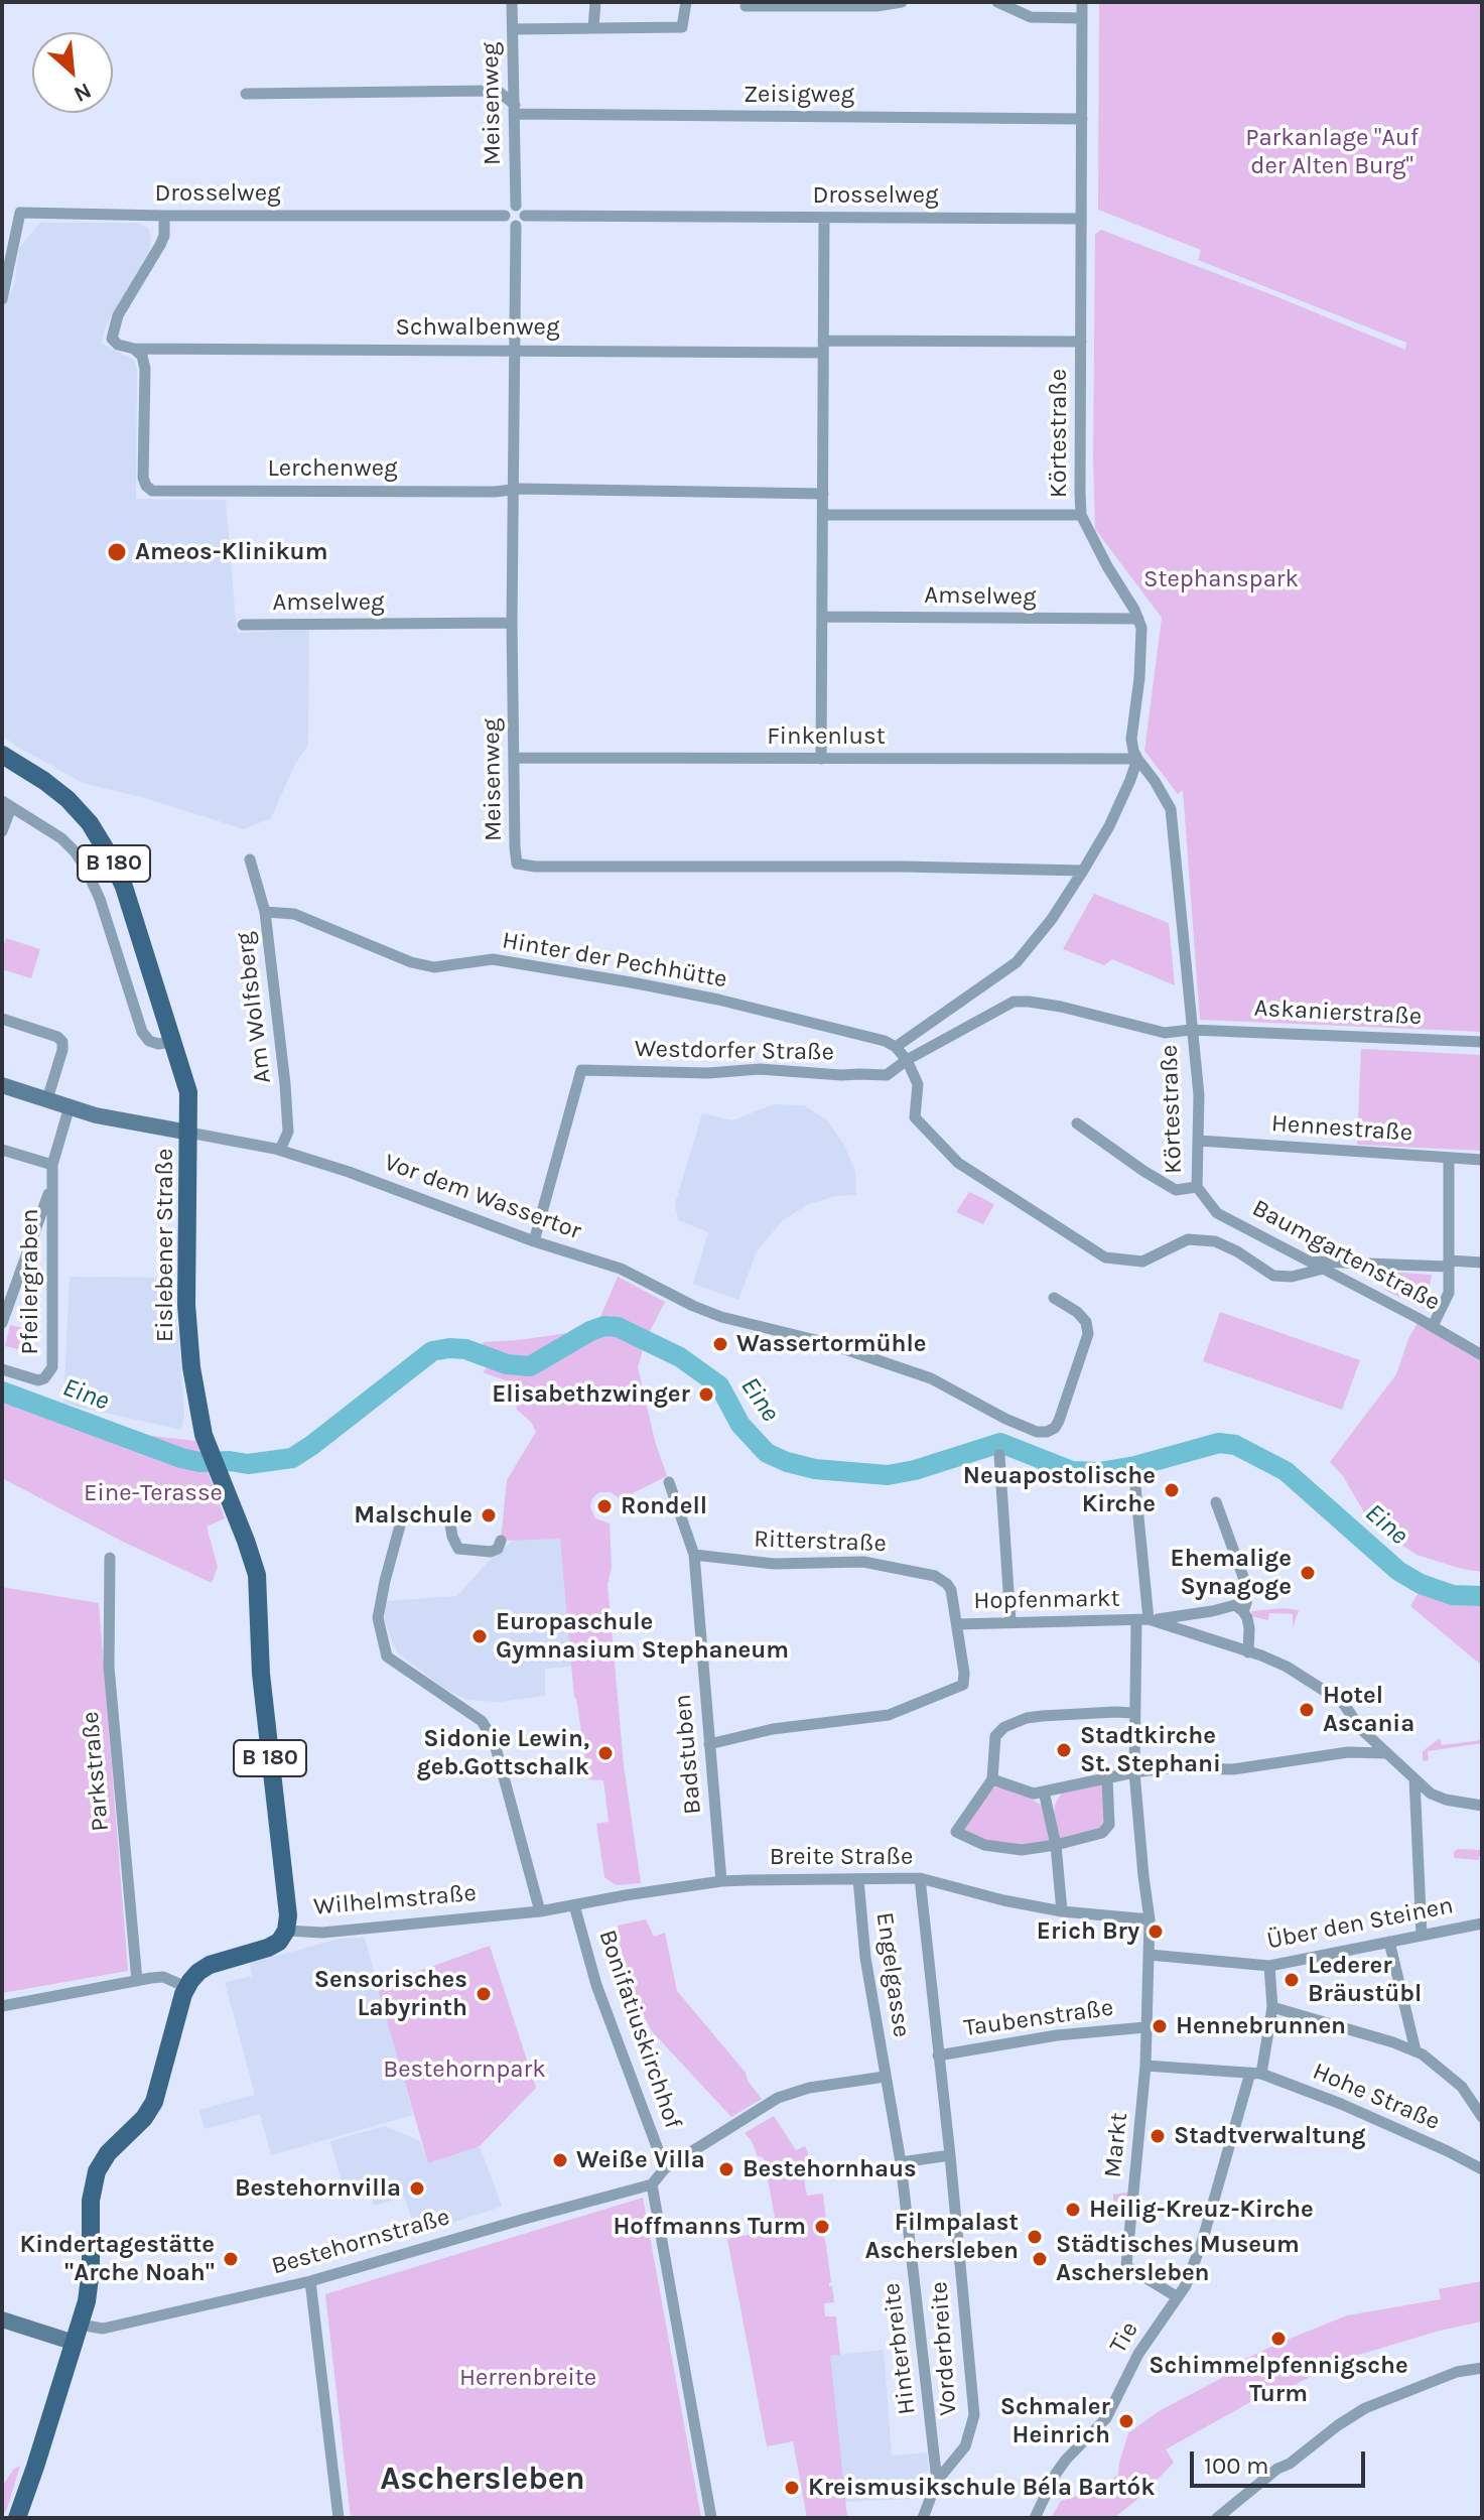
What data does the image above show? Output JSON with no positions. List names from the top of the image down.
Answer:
{
  "streets": {
    "main road": ["B 180", "Eislebener Straße", "Wilhelmstraße"],
    "street": [
      "Zeisigweg",
      "Meisenweg",
      "Drosselweg",
      "Schwalbenweg",
      "Körtestraße",
      "Lerchenweg",
      "Amselweg",
      "Finkenlust",
      "Hinter der Pechhütte",
      "Am Wolfsberg",
      "Askanierstraße",
      "Westdorfer Straße",
      "Hennestraße",
      "Vor dem Wassertor",
      "Baumgartenstraße",
      "Pfeilergraben",
      "Ritterstraße",
      "Hopfenmarkt",
      "Badstuben",
      "Parkstraße",
      "Breite Straße",
      "Über den Steinen",
      "Engelgasse",
      "Taubenstraße",
      "Bonifatiuskirchhof",
      "Hohe Straße",
      "Markt",
      "Bestehornstraße",
      "Tie",
      "Hinterbreite",
      "Vorderbreite"
    ]
  },
  "crossings": [
    ["Zeisigweg", "Meisenweg"],
    ["Zeisigweg", "Körtestraße"],
    ["Meisenweg", "Drosselweg"],
    ["Meisenweg", "Schwalbenweg"],
    ["Meisenweg", "Lerchenweg"],
    ["Meisenweg", "Amselweg"],
    ["Meisenweg", "Finkenlust"],
    ["Drosselweg", "Körtestraße"],
    ["Drosselweg", "Lerchenweg"],
    ["Schwalbenweg", "Körtestraße"],
    ["Schwalbenweg", "Lerchenweg"],
    ["Körtestraße", "Amselweg"],
    ["Körtestraße", "Finkenlust"],
    ["Körtestraße", "Askanierstraße"],
    ["Körtestraße", "Westdorfer Straße"],
    ["Körtestraße", "Hennestraße"],
    ["Körtestraße", "Baumgartenstraße"],
    ["Hinter der Pechhütte", "Am Wolfsberg"],
    ["Am Wolfsberg", "Vor dem Wassertor"],
    ["Westdorfer Straße", "Vor dem Wassertor"],
    ["Vor dem Wassertor", "Eislebener Straße"],
    ["Eislebener Straße", "Wilhelmstraße"],
    ["Ritterstraße", "Hopfenmarkt"],
    ["Ritterstraße", "Badstuben"],
    ["Hopfenmarkt", "Badstuben"],
    ["Hopfenmarkt", "Markt"],
    ["Badstuben", "Breite Straße"],
    ["Breite Straße", "Wilhelmstraße"],
    ["Breite Straße", "Engelgasse"],
    ["Breite Straße", "Markt"],
    ["Breite Straße", "Vorderbreite"],
    ["Wilhelmstraße", "Bonifatiuskirchhof"],
    ["Über den Steinen", "Markt"],
    ["Über den Steinen", "Tie"],
    ["Engelgasse", "Hinterbreite"],
    ["Taubenstraße", "Markt"],
    ["Taubenstraße", "Vorderbreite"],
    ["Hohe Straße", "Tie"],
    ["Markt", "Tie"],
    ["Hinterbreite", "Vorderbreite"]
  ],
  "districts": ["Aschersleben"],
  "water": ["Eine"],
  "parks": [
    "Parkanlage \"Auf der Alten Burg\"",
    "Stephanspark",
    "Eine-Terasse",
    "Bestehornpark",
    "Herrenbreite"
  ],
  "places": [
    "Ameos-Klinikum",
    "Wassertormühle",
    "Elisabethzwinger",
    "Neuapostolische Kirche",
    "Rondell",
    "Malschule",
    "Ehemalige Synagoge",
    "Europaschule Gymnasium Stephaneum",
    "Hotel Ascania",
    "Stadtkirche St. Stephani",
    "Sidonie Lewin, geb.Gottschalk",
    "Erich Bry",
    "Lederer Bräustübl",
    "Sensorisches Labyrinth",
    "Hennebrunnen",
    "Stadtverwaltung",
    "Weiße Villa",
    "Bestehornhaus",
    "Bestehornvilla",
    "Heilig-Kreuz-Kirche",
    "Hoffmanns Turm",
    "Filmpalast Aschersleben",
    "Kindertagestätte \"Arche Noah\"",
    "Städtisches Museum Aschersleben",
    "Schimmelpfennigsche Turm",
    "Schmaler Heinrich",
    "Kreismusikschule Béla Bartók"
  ],
  "scale_bar": "100 m",
  "north": "bottom right"
}
